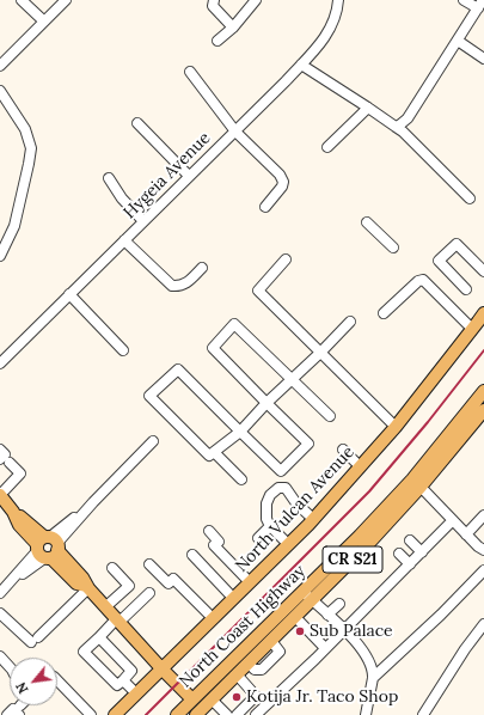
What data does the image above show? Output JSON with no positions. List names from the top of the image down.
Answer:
{
  "streets": {
    "main road": ["North Vulcan Avenue", "CR S21", "North Coast Highway"],
    "street": ["Hygeia Avenue"]
  },
  "places": ["Sub Palace", "Kotija Jr. Taco Shop"],
  "north": "bottom left"
}
